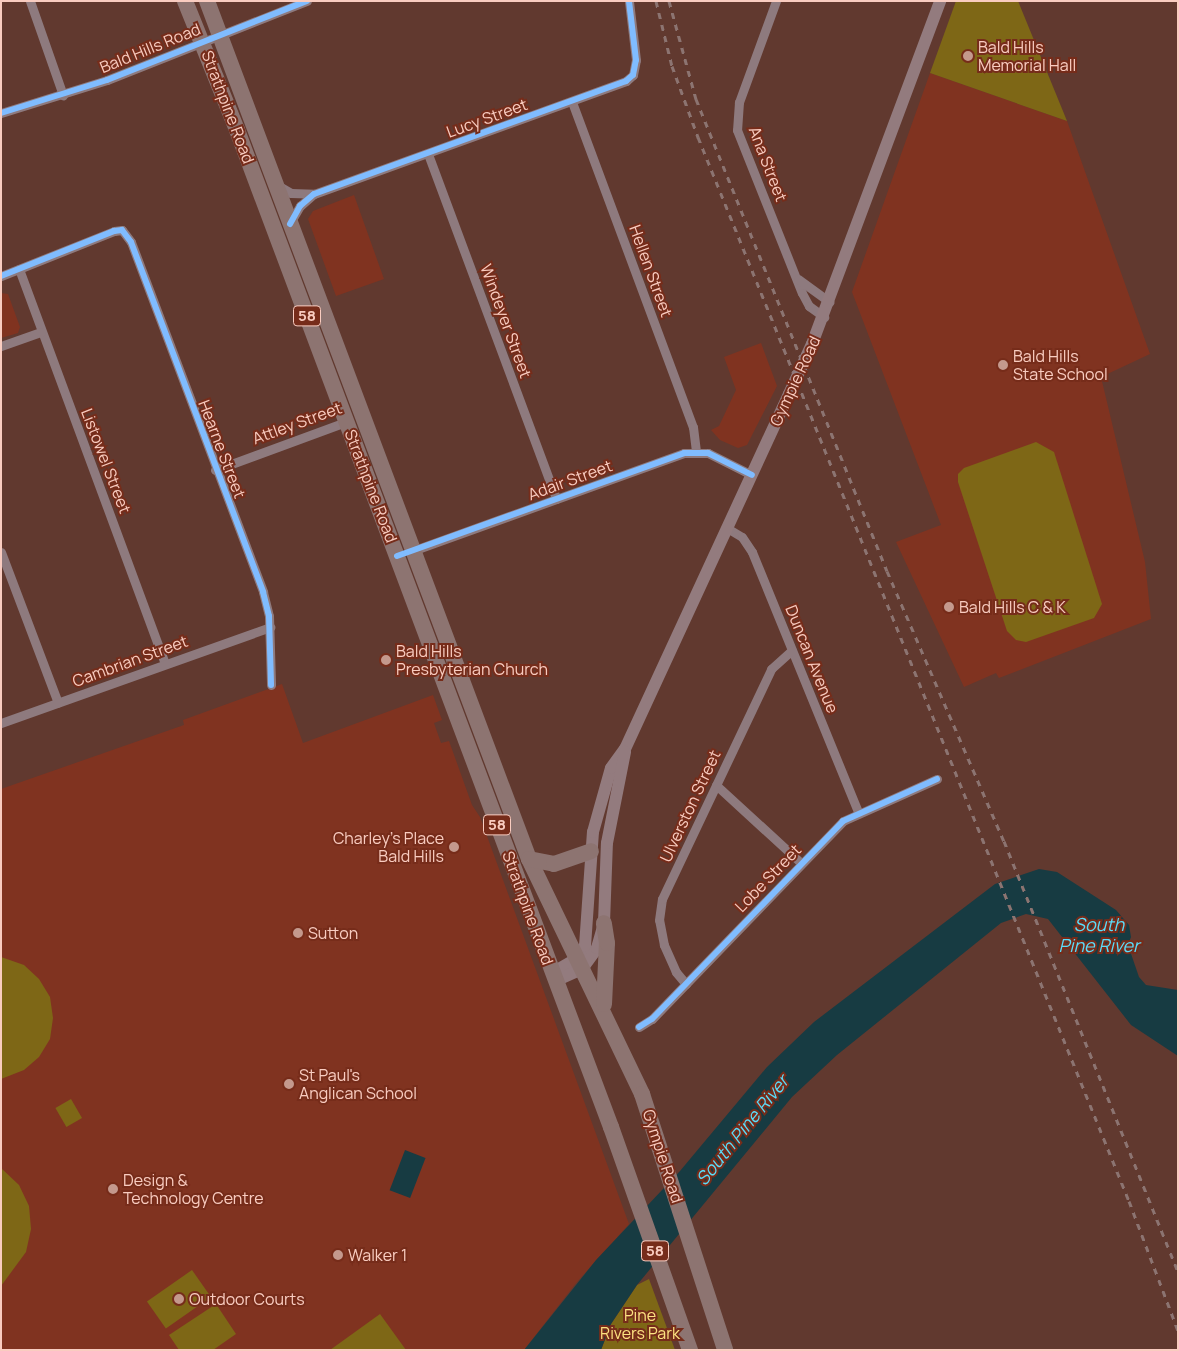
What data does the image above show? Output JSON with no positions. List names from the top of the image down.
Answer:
{
  "streets": {
    "highway": ["Strathpine Road", "58", "Gympie Road"],
    "street": [
      "Bald Hills Road",
      "Lucy Street",
      "Ana Street",
      "Hellen Street",
      "Windeyer Street",
      "Attley Street",
      "Hearne Street",
      "Listowel Street",
      "Adair Street",
      "Duncan Avenue",
      "Cambrian Street",
      "Ulverston Street",
      "Lobe Street"
    ]
  },
  "crossings": [
    ["Bald Hills Road", "Strathpine Road"],
    ["Strathpine Road", "Lucy Street"],
    ["Strathpine Road", "58"],
    ["Strathpine Road", "Gympie Road"],
    ["Strathpine Road", "Attley Street"],
    ["Strathpine Road", "Adair Street"],
    ["Lucy Street", "Hellen Street"],
    ["Lucy Street", "Windeyer Street"],
    ["Ana Street", "Gympie Road"],
    ["Hellen Street", "Adair Street"],
    ["58", "Gympie Road"],
    ["Windeyer Street", "Adair Street"],
    ["Gympie Road", "Adair Street"],
    ["Gympie Road", "Duncan Avenue"],
    ["Attley Street", "Hearne Street"],
    ["Hearne Street", "Listowel Street"],
    ["Hearne Street", "Cambrian Street"],
    ["Listowel Street", "Cambrian Street"],
    ["Duncan Avenue", "Ulverston Street"],
    ["Duncan Avenue", "Lobe Street"],
    ["Ulverston Street", "Lobe Street"]
  ],
  "water": ["South Pine River"],
  "parks": ["Pine Rivers Park"],
  "places": [
    "Bald Hills Memorial Hall",
    "Bald Hills State School",
    "Bald Hills C & K",
    "Bald Hills Presbyterian Church",
    "Charley's Place Bald Hills",
    "Sutton",
    "St Paul's Anglican School",
    "Design & Technology Centre",
    "Walker 1",
    "Outdoor Courts"
  ]
}
